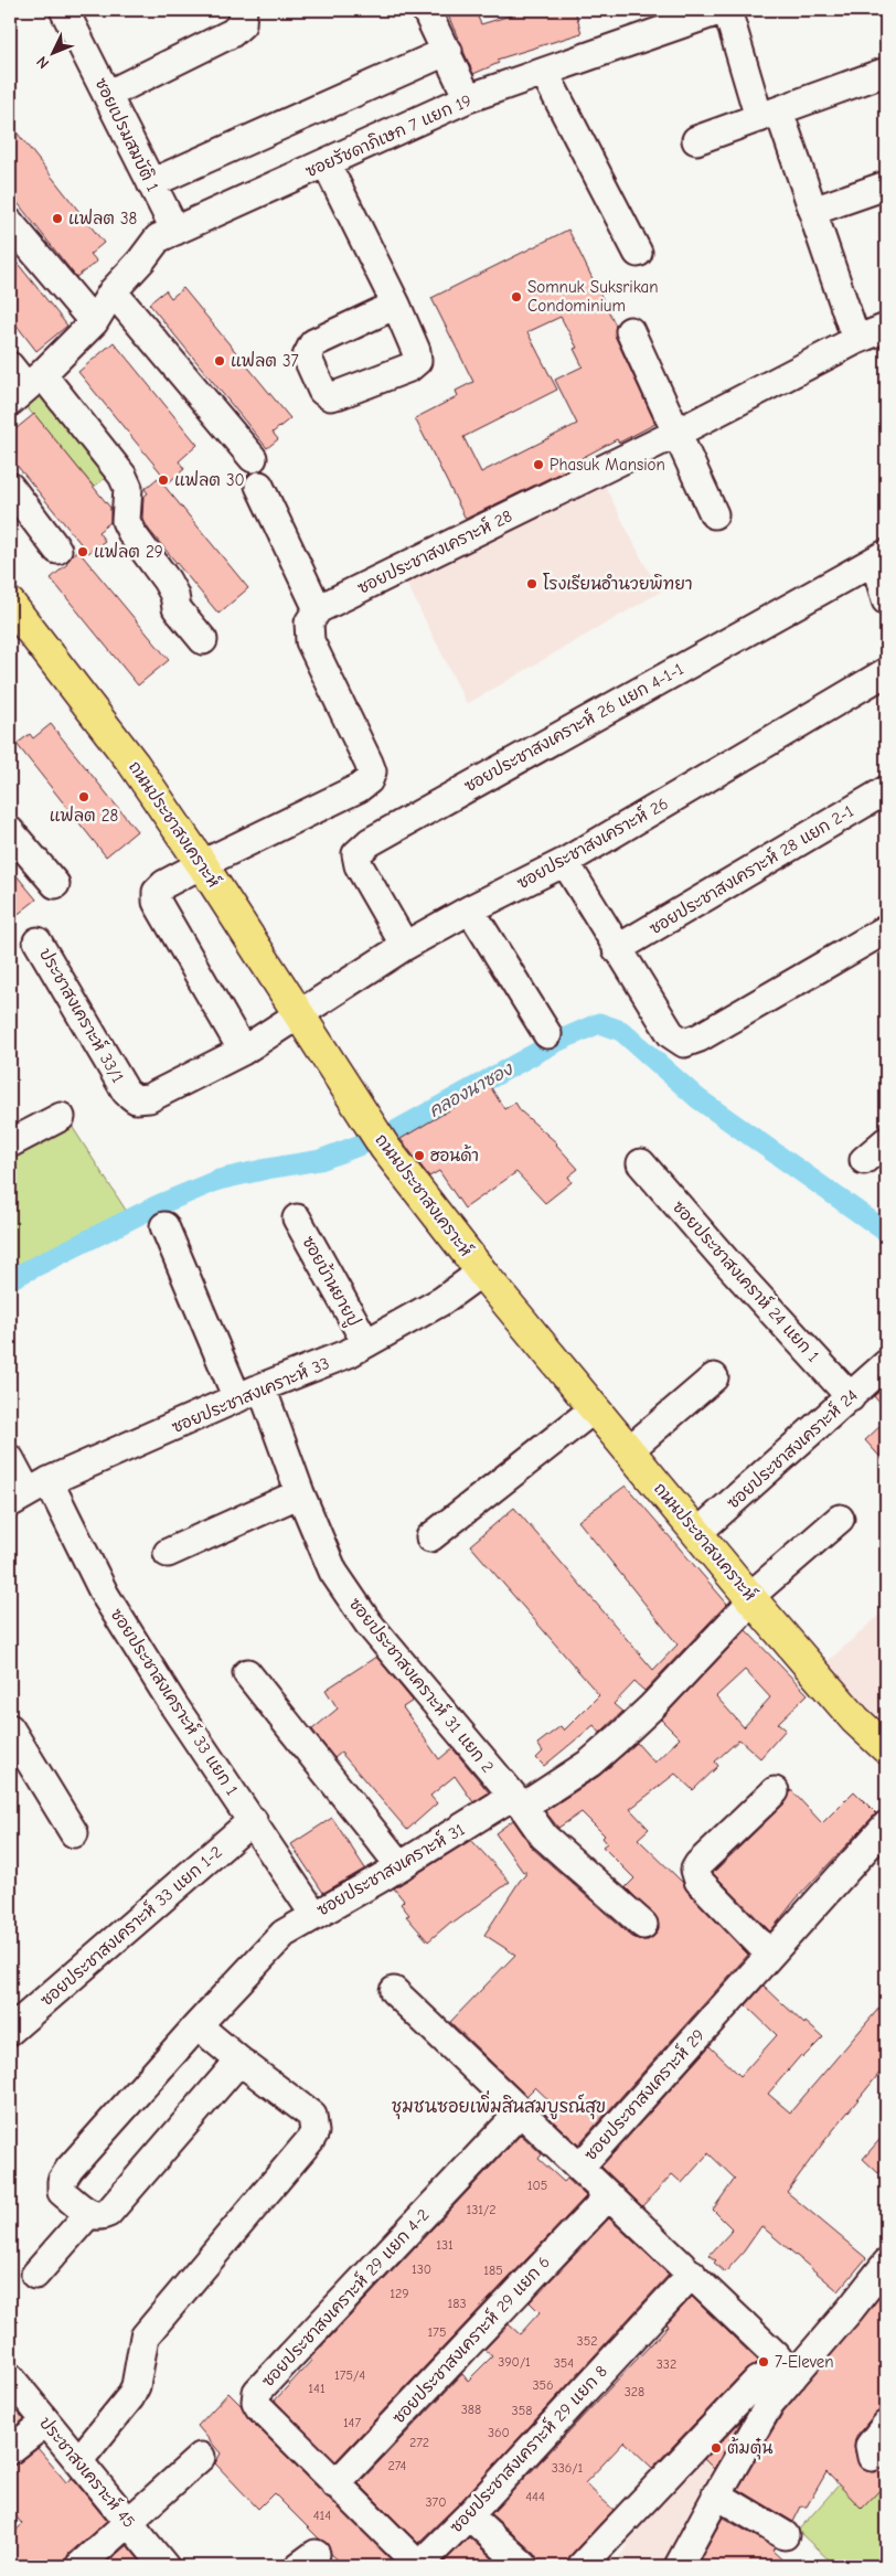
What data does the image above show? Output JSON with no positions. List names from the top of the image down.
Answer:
{
  "streets": {
    "main road": ["ถนนประชาสงเคราะห์"],
    "street": [
      "ซอยเปรมสมบัติ 1",
      "ซอยรัชดาภิเษก 7 แยก 19",
      "ซอยประชาสงเคราะห์ 28",
      "ซอยประชาสงเคราะห์ 26 แยก 4-1-1",
      "ซอยประชาสงเคราะห์ 26",
      "ซอยประชาสงเคราะห์ 28 แยก 2-1",
      "ประชาสงเคราะห์ 33/1",
      "ซอยบ้านยายปู",
      "ซอยประชาสงเคราห์ 24 แยก 1",
      "ซอยประชาสงเคราะห์ 33",
      "ซอยประชาสงเคราะห์ 24",
      "ซอยประชาสงเคราะห์ 31 แยก 2",
      "ซอยประชาสงเคราะห์ 33 แยก 1",
      "ซอยประชาสงเคราะห์ 31",
      "ซอยประชาสงเคราะห์ 33 แยก 1-2",
      "ซอยประชาสงเคราะห์ 29",
      "ซอยประชาสงเคราะห์ 29 แยก 4-2",
      "ซอยประชาสงเคราะห์ 29 แยก 6",
      "ซอยประชาสงเคราะห์ 29 แยก 8",
      "ประชาสงเคราะห์ 45"
    ]
  },
  "crossings": [
    ["ซอยเปรมสมบัติ 1", "ซอยรัชดาภิเษก 7 แยก 19"],
    ["ซอยประชาสงเคราะห์ 26 แยก 4-1-1", "ซอยประชาสงเคราะห์ 26"],
    ["ถนนประชาสงเคราะห์", "ซอยประชาสงเคราะห์ 26"],
    ["ถนนประชาสงเคราะห์", "ประชาสงเคราะห์ 33/1"],
    ["ถนนประชาสงเคราะห์", "ซอยประชาสงเคราะห์ 33"],
    ["ถนนประชาสงเคราะห์", "ซอยประชาสงเคราะห์ 24"],
    ["ถนนประชาสงเคราะห์", "ซอยประชาสงเคราะห์ 31"],
    ["ซอยประชาสงเคราะห์ 26", "ประชาสงเคราะห์ 33/1"],
    ["ซอยบ้านยายปู", "ซอยประชาสงเคราะห์ 33"],
    ["ซอยประชาสงเคราห์ 24 แยก 1", "ซอยประชาสงเคราะห์ 24"],
    ["ซอยประชาสงเคราะห์ 33", "ซอยประชาสงเคราะห์ 31 แยก 2"],
    ["ซอยประชาสงเคราะห์ 33", "ซอยประชาสงเคราะห์ 33 แยก 1"],
    ["ซอยประชาสงเคราะห์ 31 แยก 2", "ซอยประชาสงเคราะห์ 31"],
    ["ซอยประชาสงเคราะห์ 33 แยก 1", "ซอยประชาสงเคราะห์ 31"],
    ["ซอยประชาสงเคราะห์ 33 แยก 1", "ซอยประชาสงเคราะห์ 33 แยก 1-2"],
    ["ซอยประชาสงเคราะห์ 29", "ซอยประชาสงเคราะห์ 29 แยก 6"],
    ["ซอยประชาสงเคราะห์ 29", "ซอยประชาสงเคราะห์ 29 แยก 8"],
    ["ซอยประชาสงเคราะห์ 29 แยก 4-2", "ซอยประชาสงเคราะห์ 29 แยก 6"],
    ["ซอยประชาสงเคราะห์ 29 แยก 4-2", "ซอยประชาสงเคราะห์ 29 แยก 8"],
    ["ซอยประชาสงเคราะห์ 29 แยก 6", "ซอยประชาสงเคราะห์ 29 แยก 8"]
  ],
  "districts": ["ชุมชนซอยเพิ่มสินสมบูรณ์สุข"],
  "water": ["คลองนาซอง"],
  "places": [
    "แฟลต 38",
    "Somnuk Suksrikan Condominium",
    "แฟลต 37",
    "Phasuk Mansion",
    "แฟลต 30",
    "แฟลต 29",
    "โรงเรียนอำนวยพิทยา",
    "แฟลต 28",
    "ฮอนด้า",
    "7-Eleven",
    "ต้มตุ๋น"
  ],
  "house_numbers": [
    "105",
    "131/2",
    "131",
    "130",
    "185",
    "129",
    "183",
    "175",
    "352",
    "390/1",
    "354",
    "332",
    "175/4",
    "356",
    "141",
    "328",
    "388",
    "358",
    "147",
    "360",
    "272",
    "274",
    "336/1",
    "444",
    "370",
    "414"
  ],
  "north": "bottom left"
}
